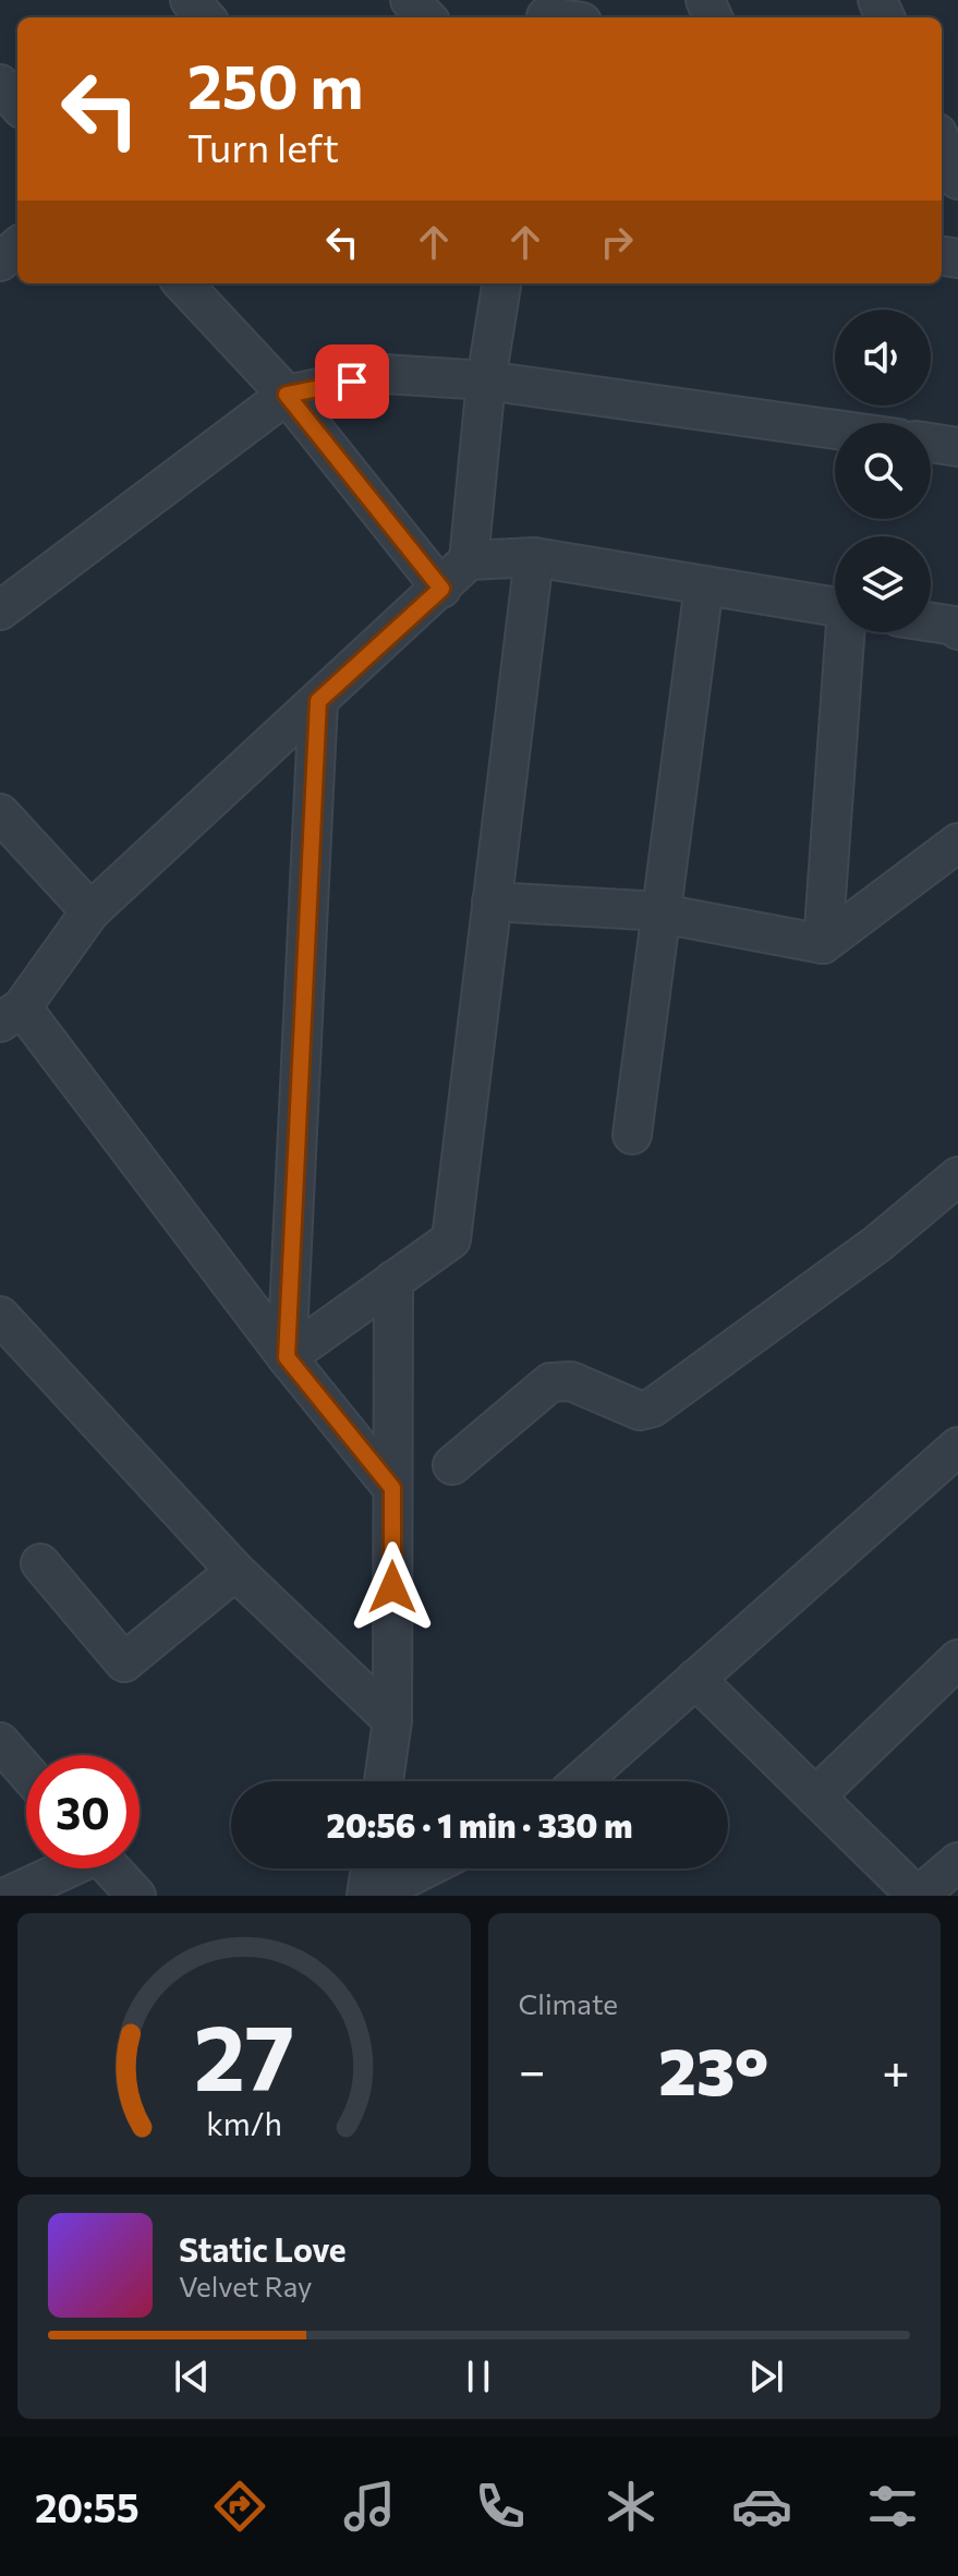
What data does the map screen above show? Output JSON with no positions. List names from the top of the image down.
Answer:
{
  "page": {
    "turn": ["250 m", "Turn left"],
    "limit": "30",
    "trip": "20:56 · 1 min · 330 m",
    "tile": "Climate",
    "heat": ["−", "23°", "+"],
    "song": ["Static Love", "Velvet Ray"],
    "tabs": "20:55",
    "gauge": ["27", "km/h"]
  }
}
